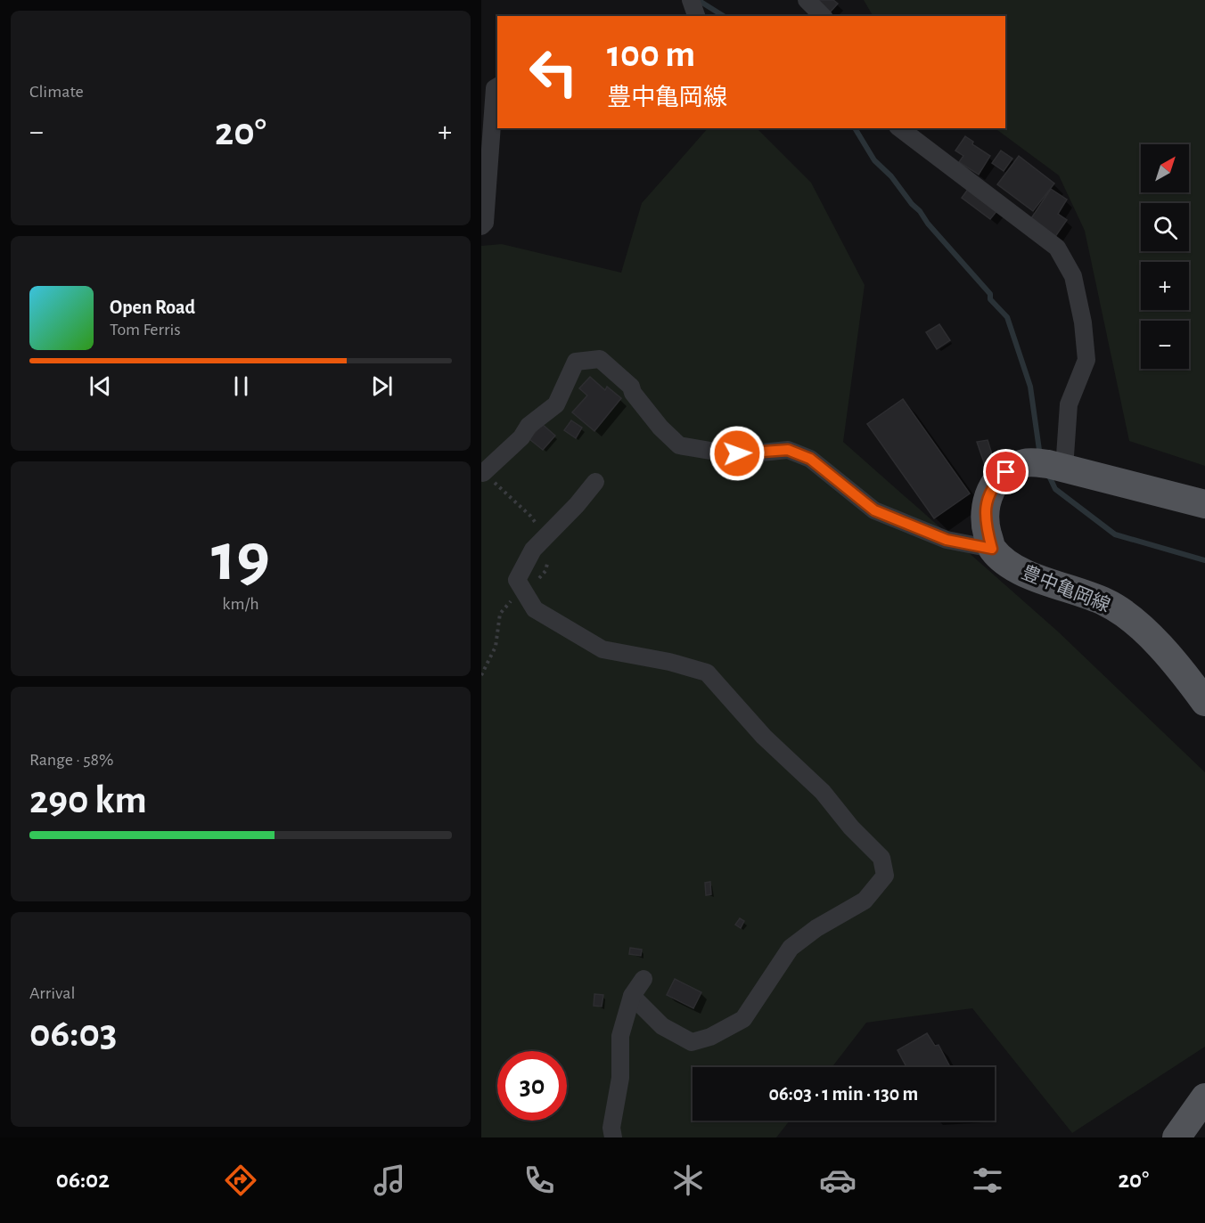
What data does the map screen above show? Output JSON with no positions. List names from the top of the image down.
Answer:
{
  "streets": {
    "main road": ["豊中亀岡線"]
  },
  "north": "top right",
  "page": {
    "tile": [
      "Climate",
      ["19", "km/h"],
      ["Range · 58%", "290 km"],
      ["Arrival", "06:03"]
    ],
    "turn": ["100 m", "豊中亀岡線"],
    "heat": ["−", "20°", "+"],
    "map_buttons": ["+", "−"],
    "song": ["Open Road", "Tom Ferris"],
    "limit": "30",
    "trip": "06:03 · 1 min · 130 m",
    "tabs": ["06:02", "20°"]
  }
}
